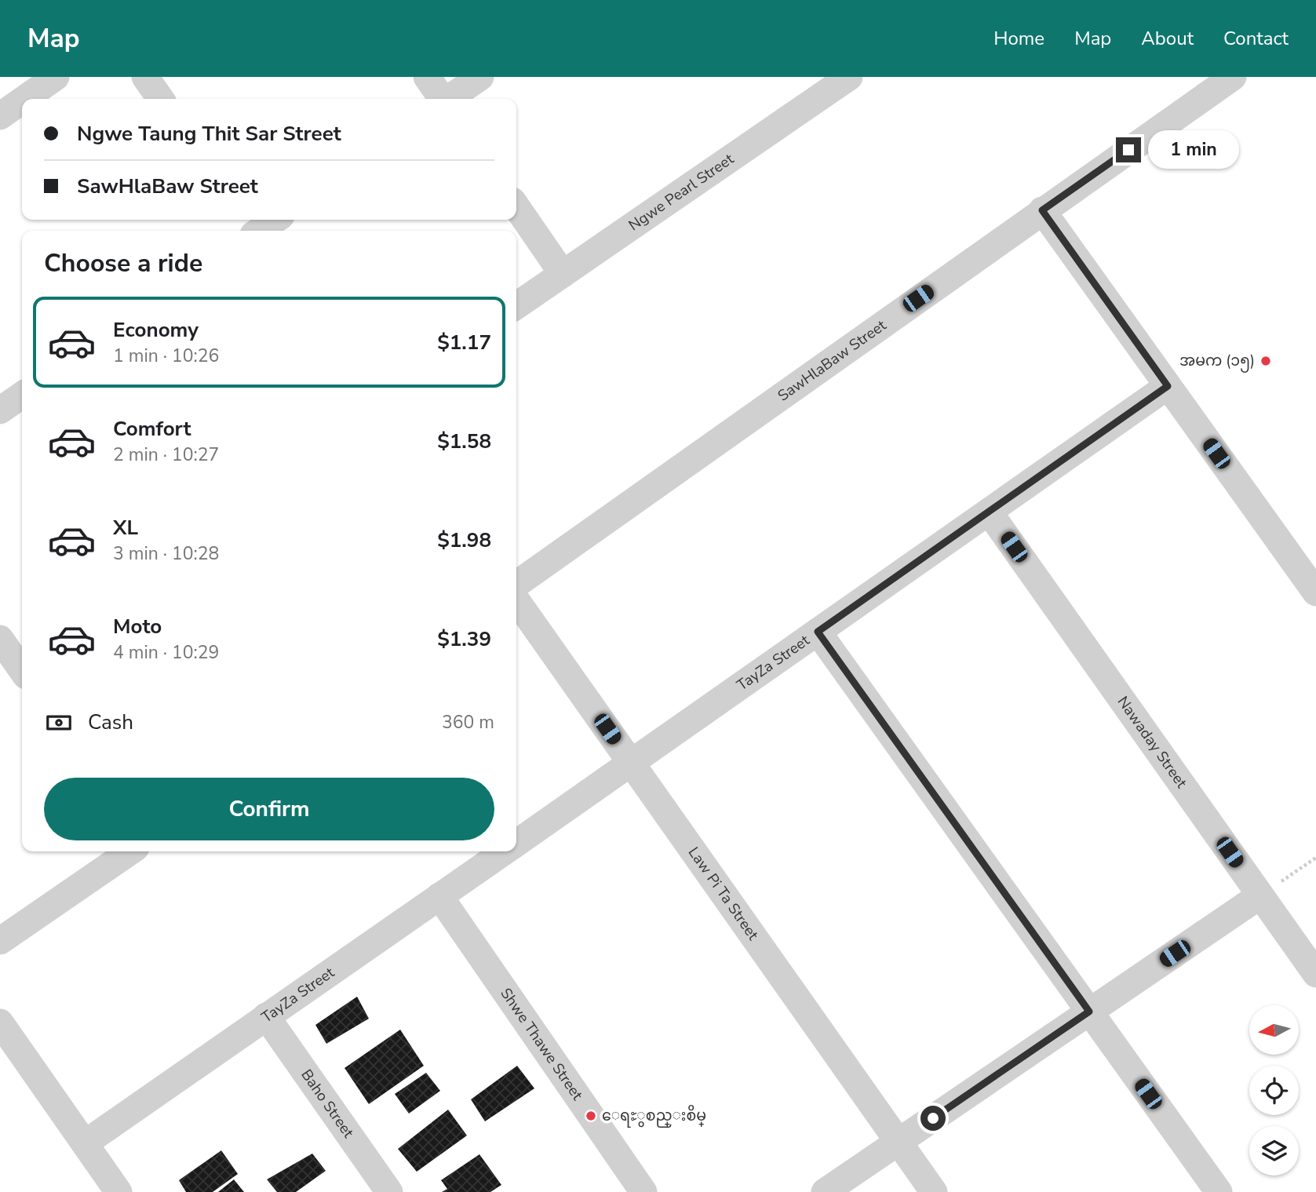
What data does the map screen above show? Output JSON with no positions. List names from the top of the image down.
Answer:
{
  "streets": {
    "street": [
      "Ngwe Pearl Street",
      "SawHlaBaw Street",
      "TayZa Street",
      "Nawaday Street",
      "Law Pi Ta Street",
      "Shwe Thawe Street",
      "Baho Street"
    ]
  },
  "crossings": [
    ["TayZa Street", "Nawaday Street"],
    ["TayZa Street", "Law Pi Ta Street"],
    ["TayZa Street", "Shwe Thawe Street"],
    ["TayZa Street", "Baho Street"]
  ],
  "places": ["အမက (၁၅)", "ေရႊွစည္းစိမ္"],
  "north": "left",
  "page": {
    "header": "Map",
    "nav": [
      "Home",
      "Map",
      "About",
      "Contact"
    ],
    "banner": ["Ngwe Taung Thit Sar Street", "SawHlaBaw Street"],
    "bubble": "1 min",
    "heading": "Choose a ride",
    "list": [
      {
        "name": "Economy",
        "note": "1 min · 10:26",
        "value": "$1.17"
      },
      {
        "name": "Comfort",
        "note": "2 min · 10:27",
        "value": "$1.58"
      },
      {
        "name": "XL",
        "note": "3 min · 10:28",
        "value": "$1.98"
      },
      {
        "name": "Moto",
        "note": "4 min · 10:29",
        "value": "$1.39"
      }
    ],
    "pay": ["Cash", "360 m"],
    "buttons": "Confirm"
  }
}
